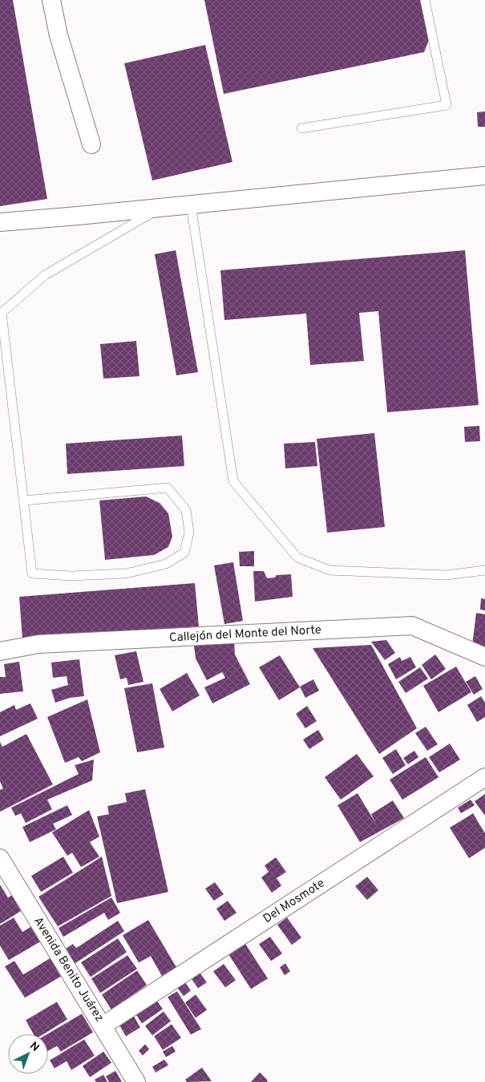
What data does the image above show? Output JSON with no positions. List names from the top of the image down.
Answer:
{
  "streets": {
    "street": ["Callejón del Monte del Norte", "Del Mosmote", "Avenida Benito Juárez"]
  },
  "crossings": [
    ["Del Mosmote", "Avenida Benito Juárez"]
  ],
  "north": "top right"
}
